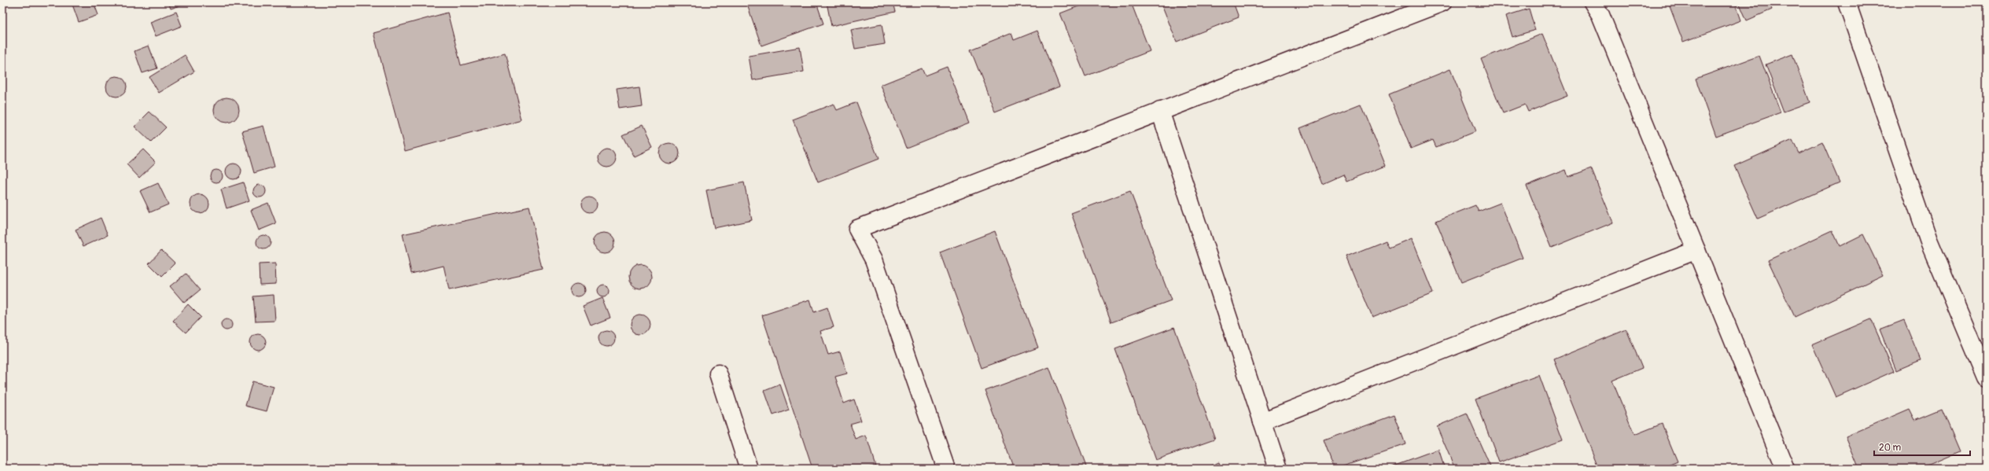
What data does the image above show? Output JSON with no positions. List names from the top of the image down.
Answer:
{
  "scale_bar": "20 m"
}
